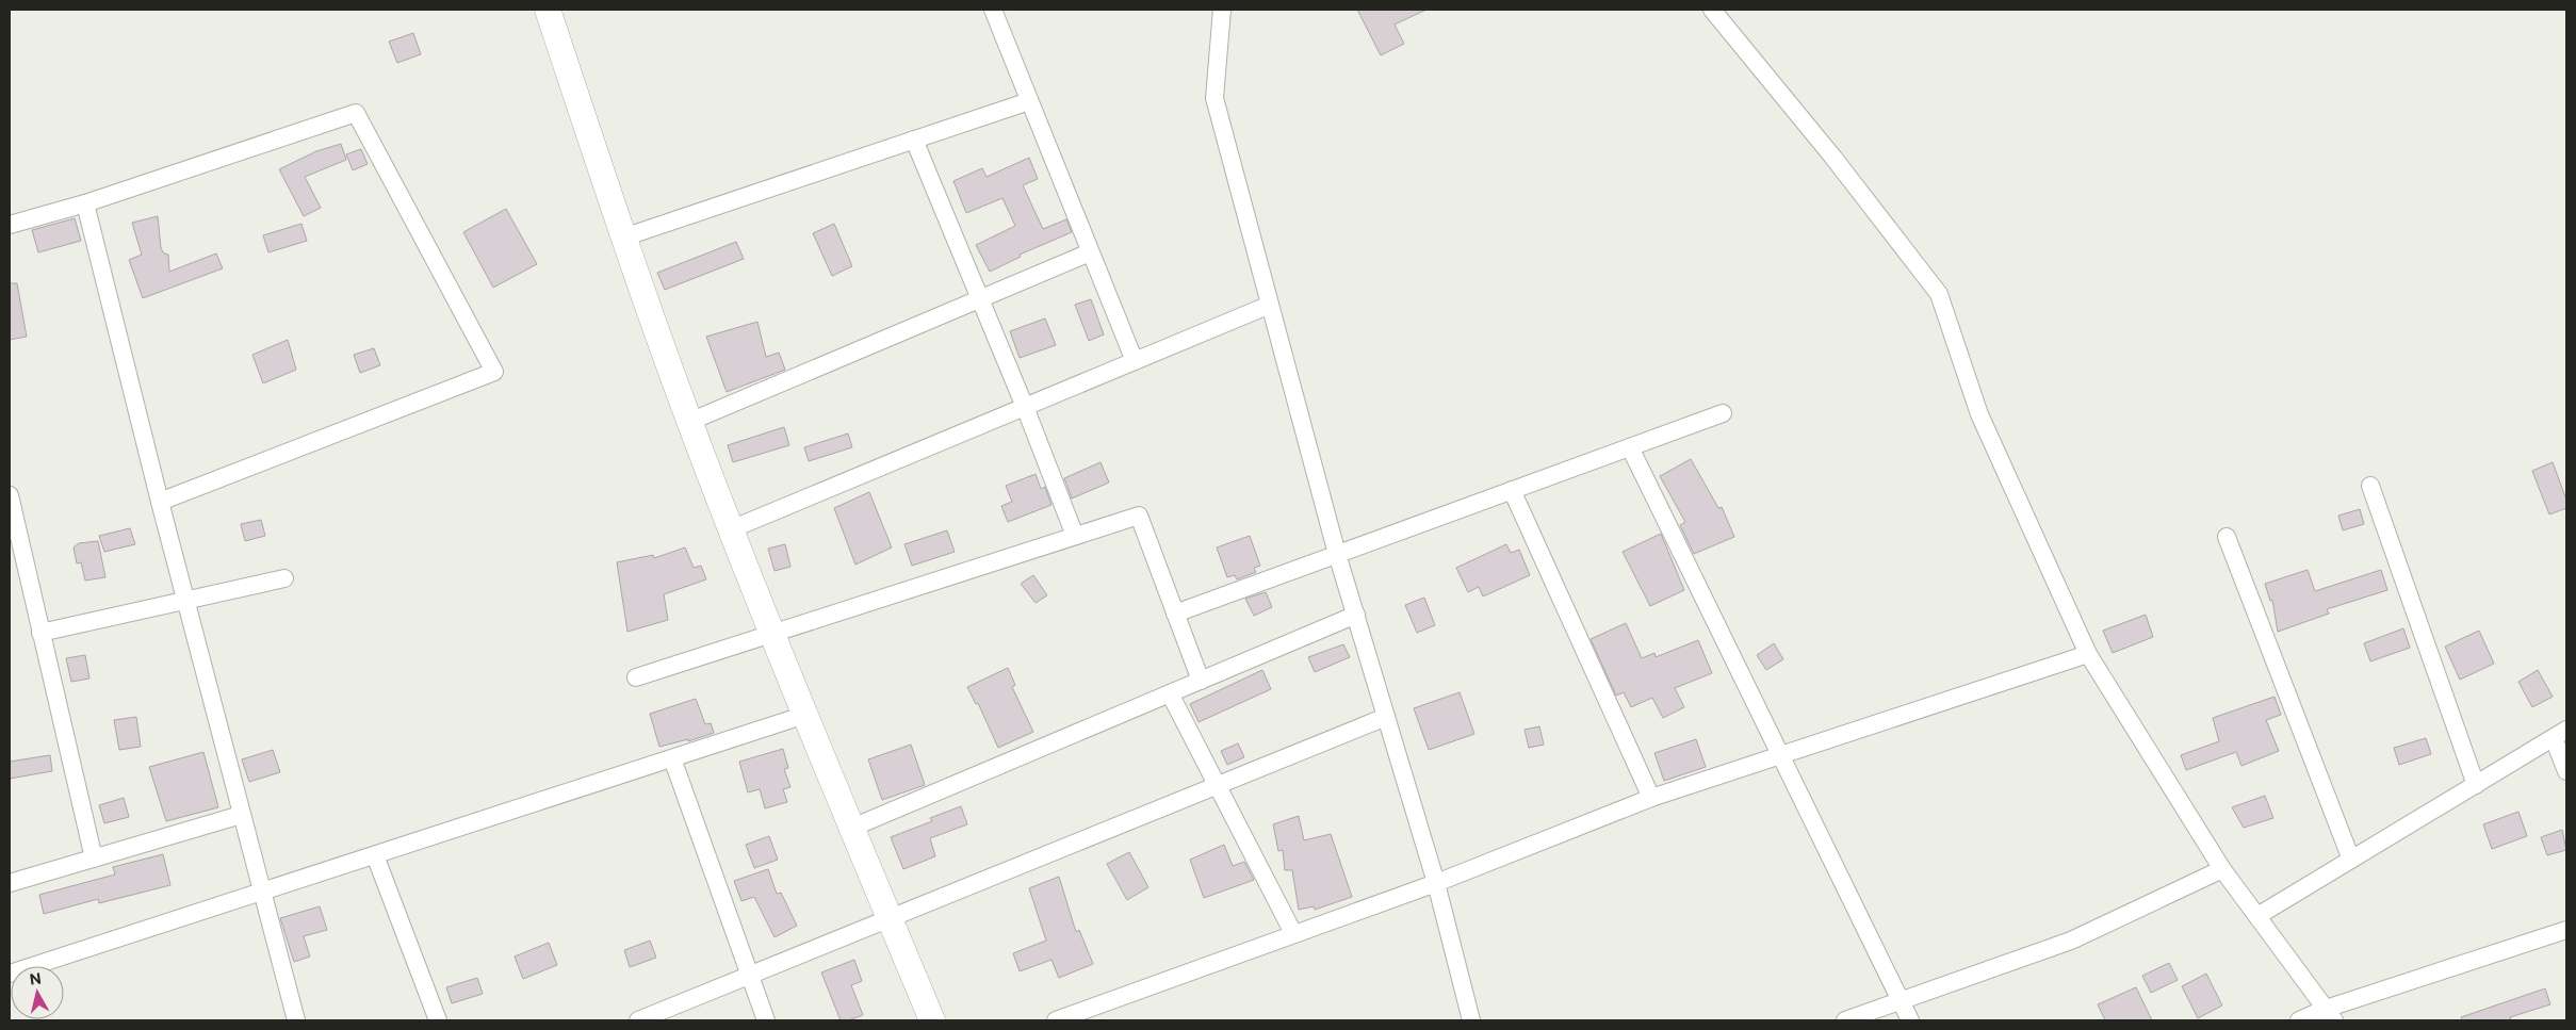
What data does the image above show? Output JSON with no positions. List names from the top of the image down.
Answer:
{
  "north": "top"
}
